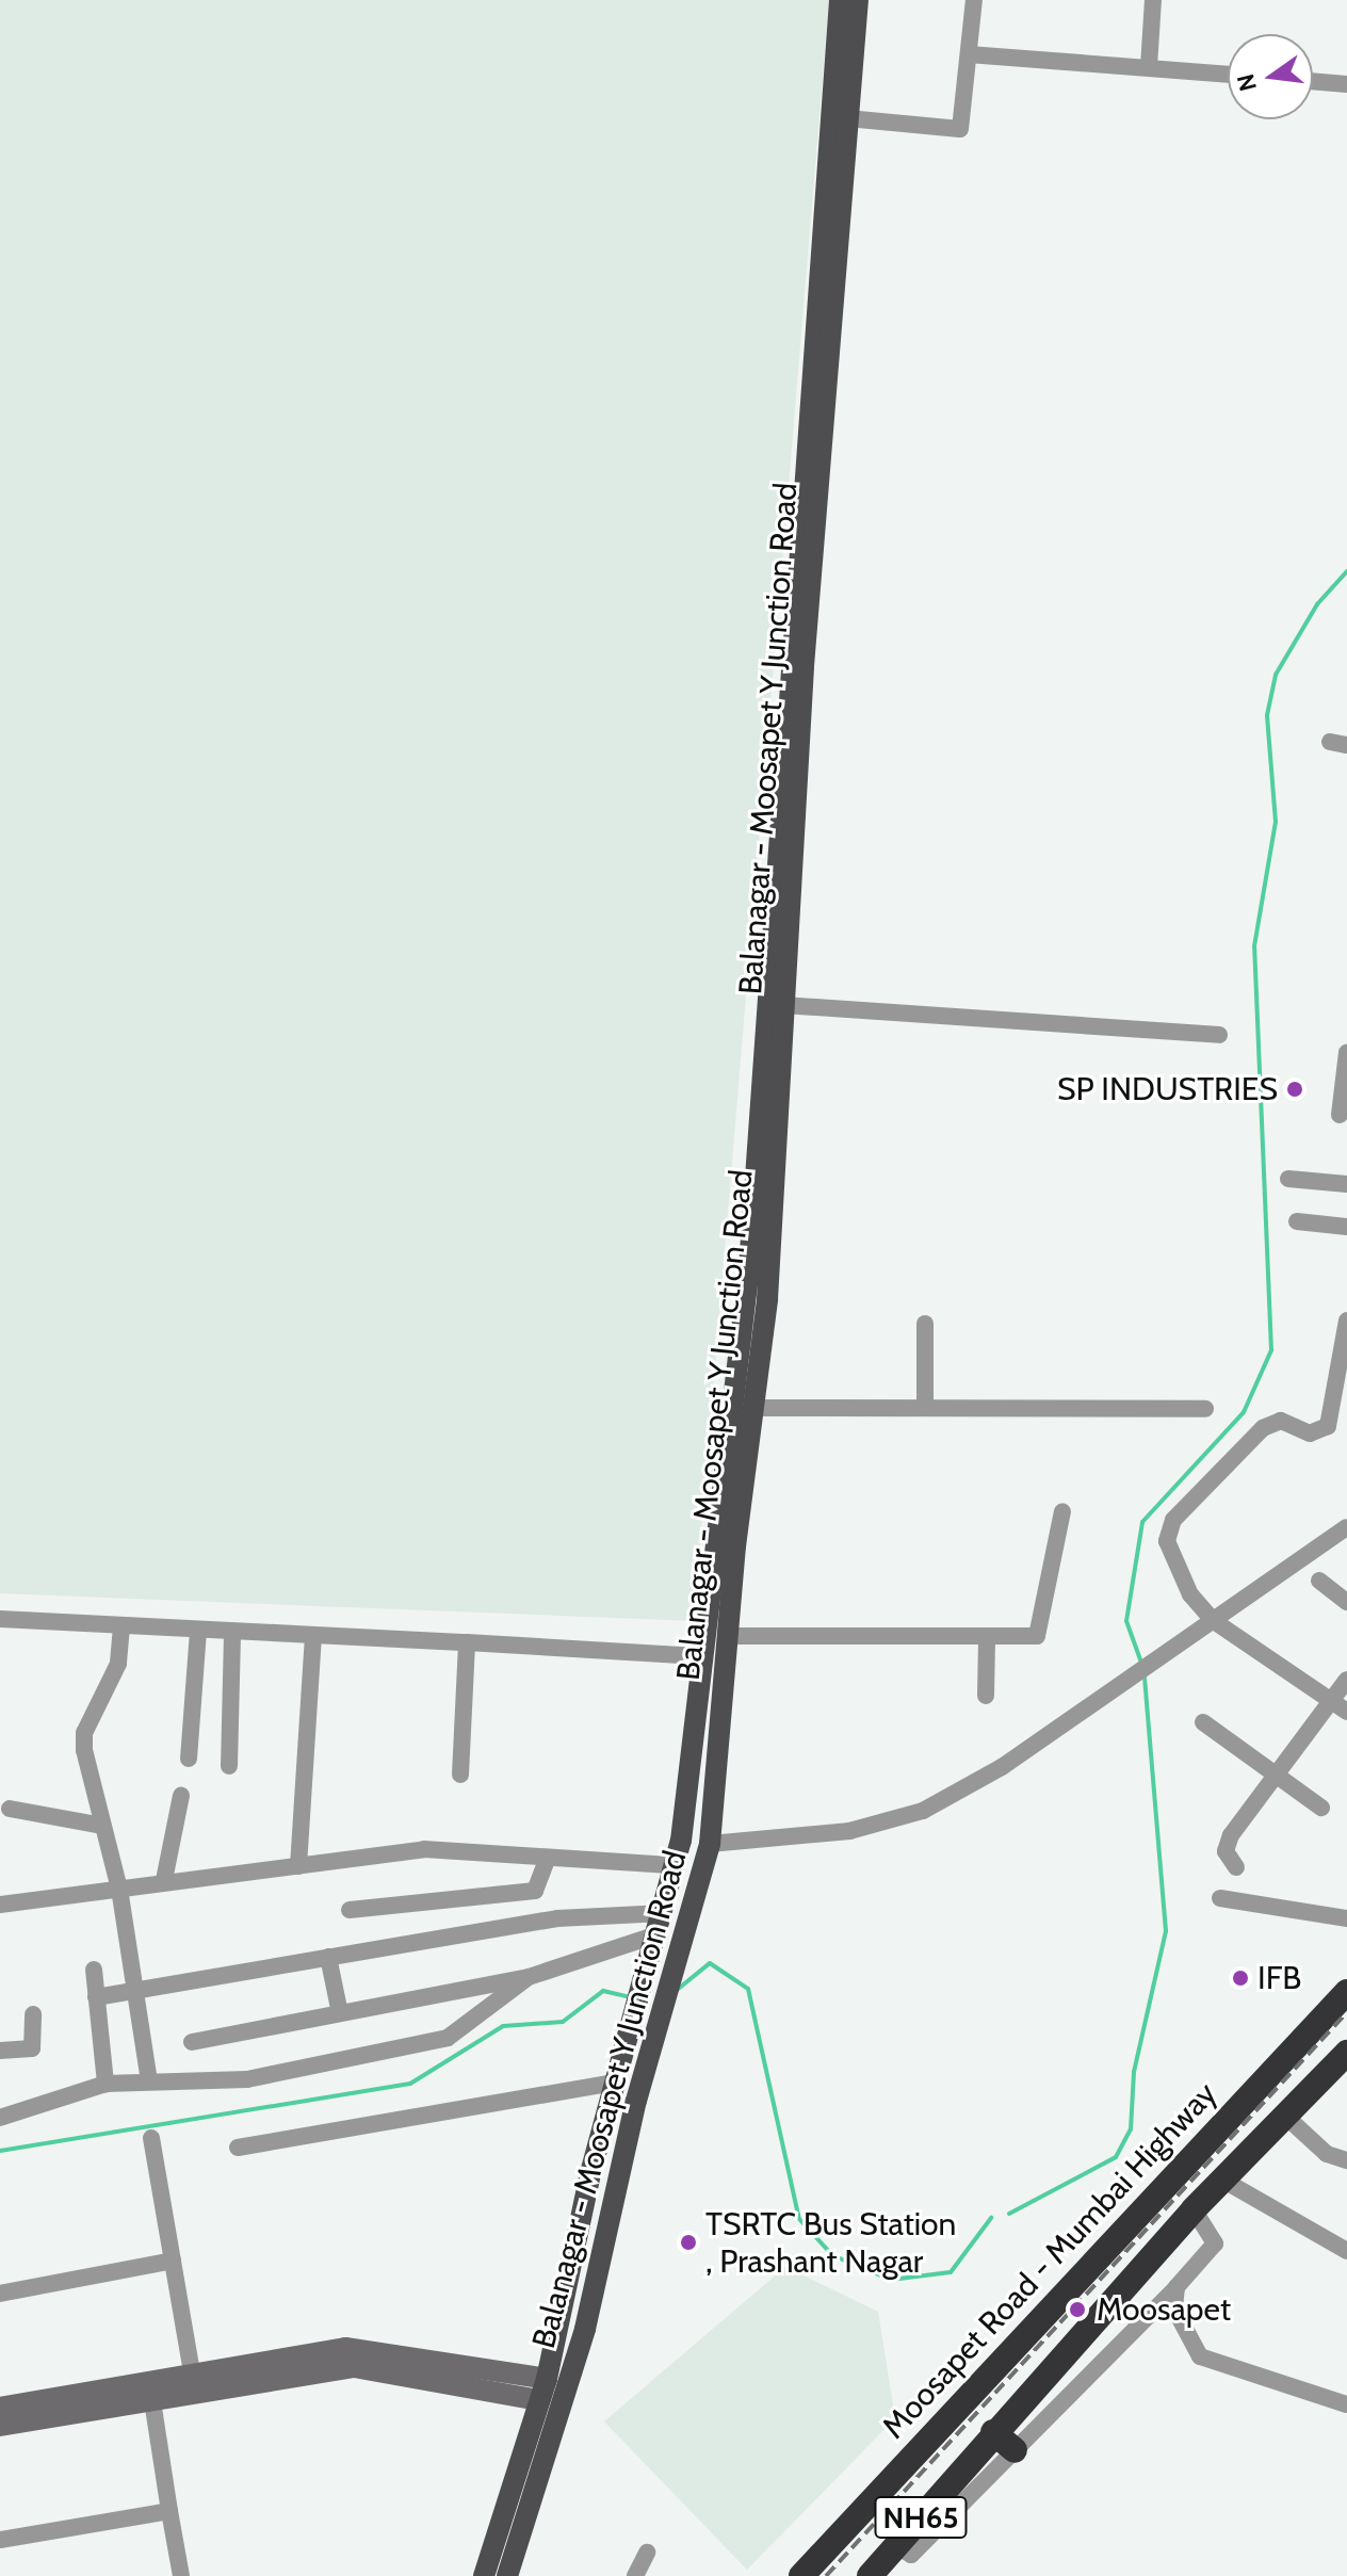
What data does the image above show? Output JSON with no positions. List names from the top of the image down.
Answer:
{
  "streets": {
    "highway": ["Moosapet Road - Mumbai Highway", "NH65"],
    "main road": ["Balanagar - Moosapet Y Junction Road"]
  },
  "places": [
    "SP INDUSTRIES",
    "IFB",
    "TSRTC Bus Station , Prashant Nagar",
    "Moosapet"
  ],
  "north": "left"
}
